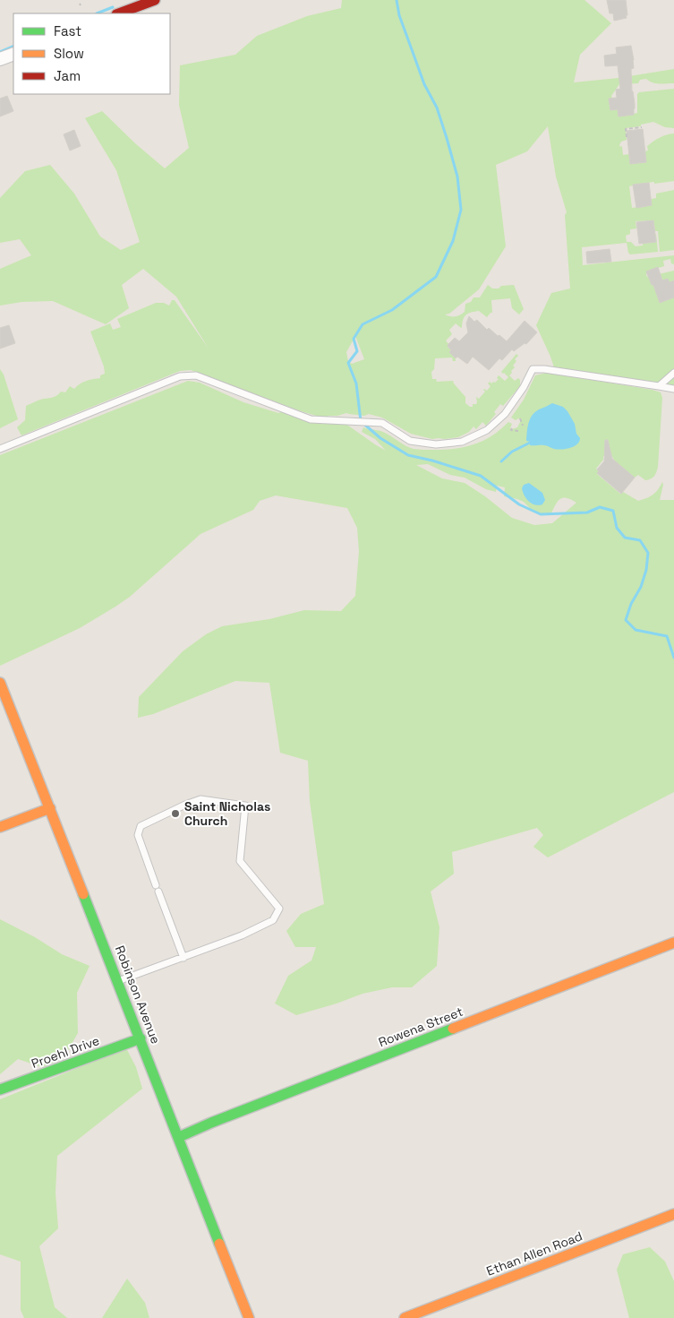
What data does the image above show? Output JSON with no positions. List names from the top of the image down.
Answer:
{
  "streets": {
    "street": [
      "Robinson Avenue",
      "Rowena Street",
      "Proehl Drive",
      "Ethan Allen Road"
    ]
  },
  "crossings": [
    ["Robinson Avenue", "Rowena Street"],
    ["Robinson Avenue", "Proehl Drive"]
  ],
  "places": ["Saint Nicholas Church"],
  "legend": ["Fast", "Slow", "Jam"]
}
